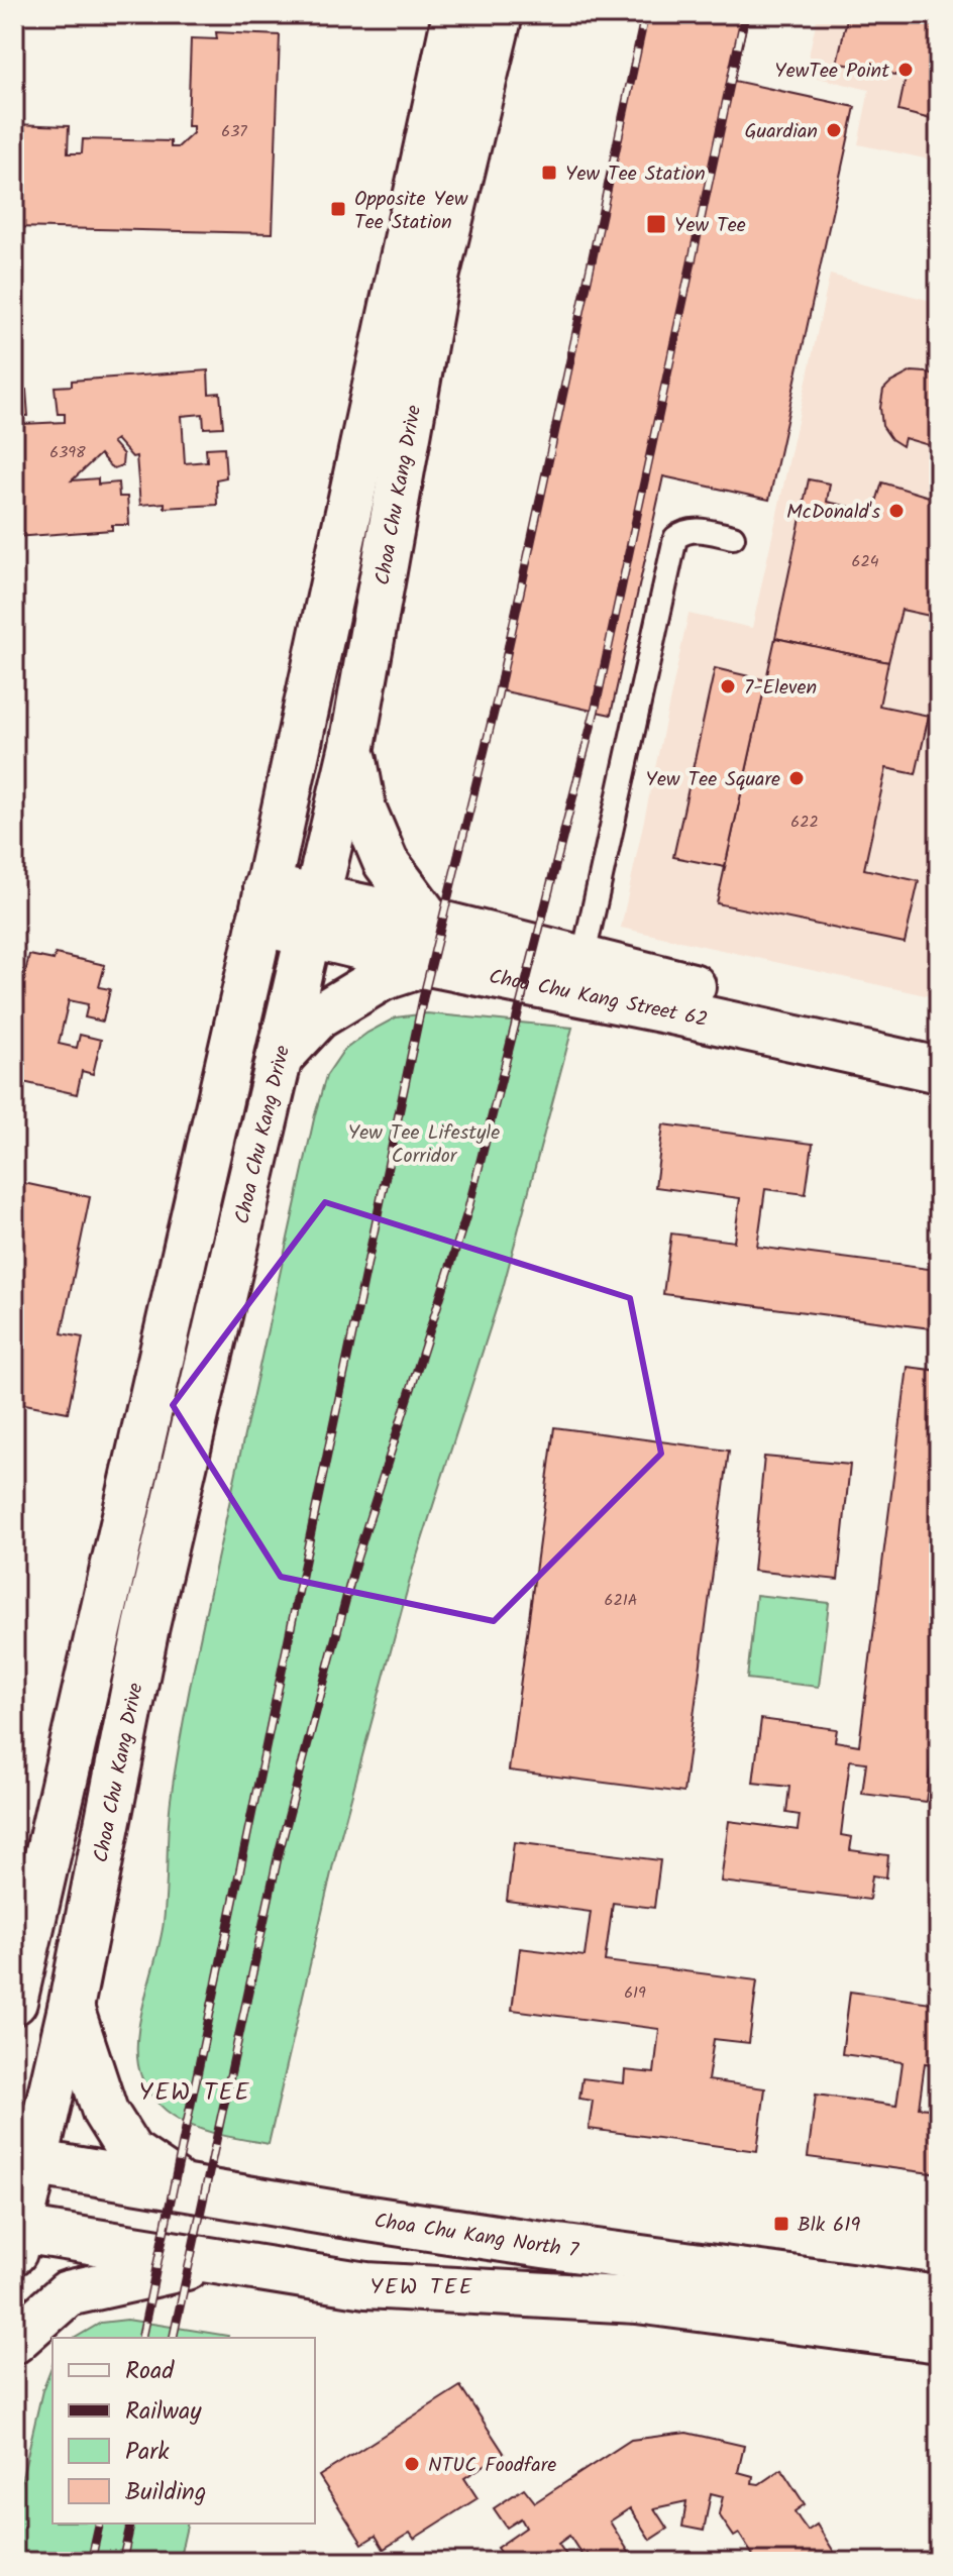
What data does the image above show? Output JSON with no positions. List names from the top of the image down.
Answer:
{
  "streets": {
    "main road": ["Choa Chu Kang Drive", "Choa Chu Kang Street 62", "Choa Chu Kang North 7"]
  },
  "crossings": [
    ["Choa Chu Kang Drive", "Choa Chu Kang Street 62"],
    ["Choa Chu Kang Drive", "Choa Chu Kang North 7"]
  ],
  "districts": ["YEW TEE", "YEW TEE"],
  "parks": ["Yew Tee Lifestyle Corridor"],
  "places": {
    "other": [
      "YewTee Point",
      "Guardian",
      "McDonald's",
      "7-Eleven",
      "Yew Tee Square",
      "NTUC Foodfare"
    ],
    "transit": [
      "Yew Tee Station",
      "Opposite Yew Tee Station",
      "Yew Tee",
      "Blk 619"
    ]
  },
  "house_numbers": [
    "637",
    "6398",
    "624",
    "622",
    "621A",
    "619"
  ],
  "legend": [
    "Road",
    "Railway",
    "Park",
    "Building"
  ]
}
